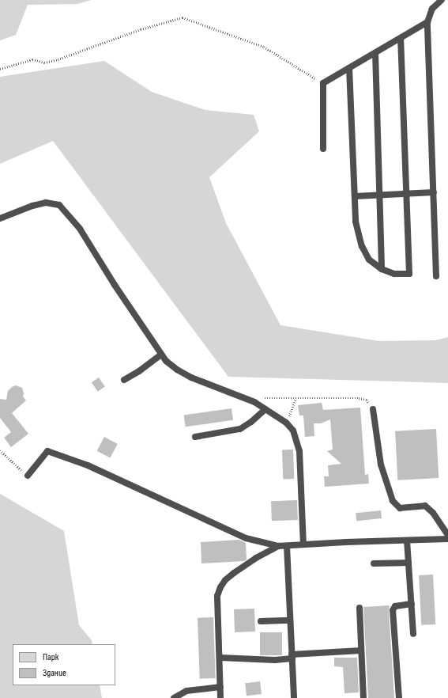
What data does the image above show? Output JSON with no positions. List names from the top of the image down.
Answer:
{
  "legend": ["Парк", "Здание"]
}
